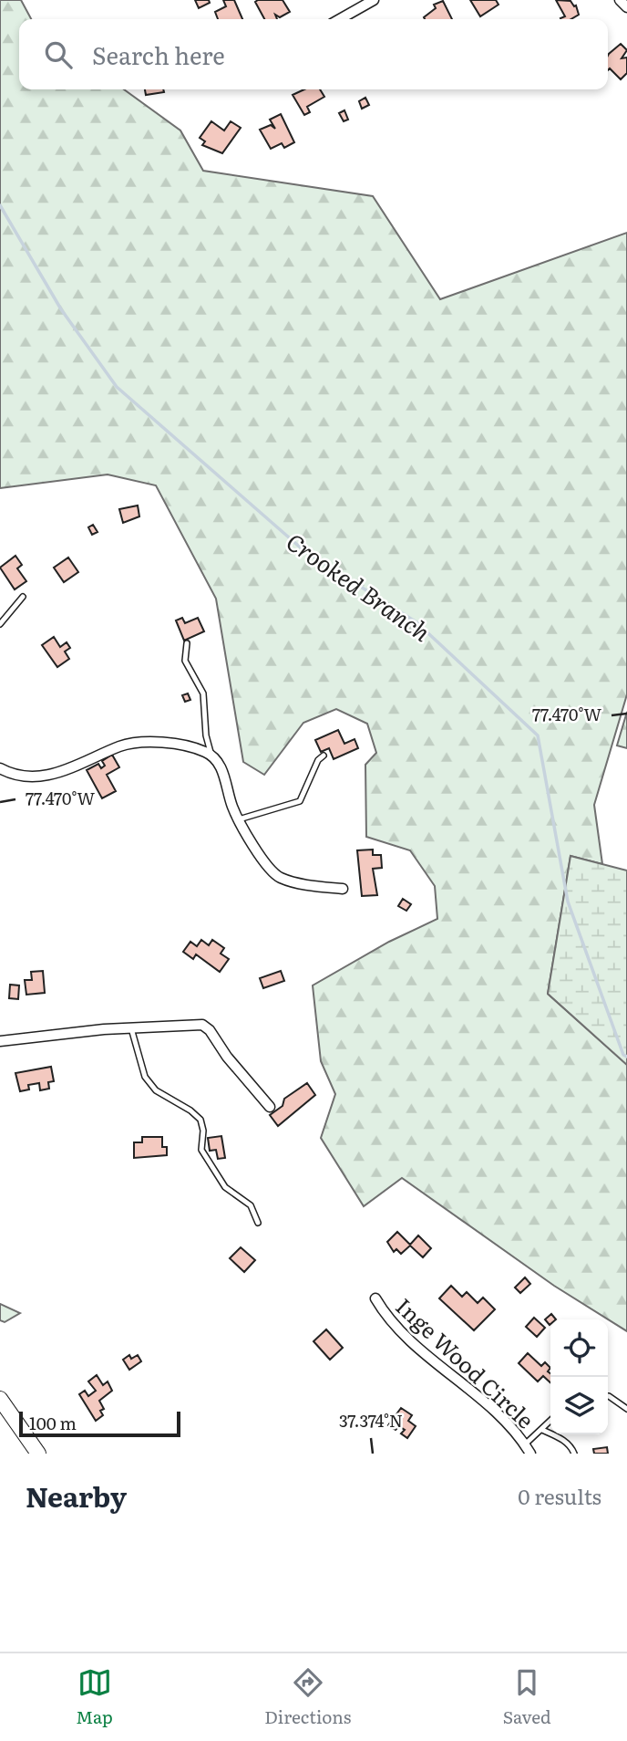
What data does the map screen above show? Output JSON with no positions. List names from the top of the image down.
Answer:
{
  "streets": {
    "street": ["Inge Wood Circle"]
  },
  "water": ["Crooked Branch"],
  "scale_bar": "100 m",
  "page": {
    "search": "Search here",
    "scale": "100 m",
    "heading": ["Nearby", "0 results"],
    "nav": ["Map", "Directions", "Saved"]
  },
  "coordinates": ["77.470°W", "37.374°N"]
}
